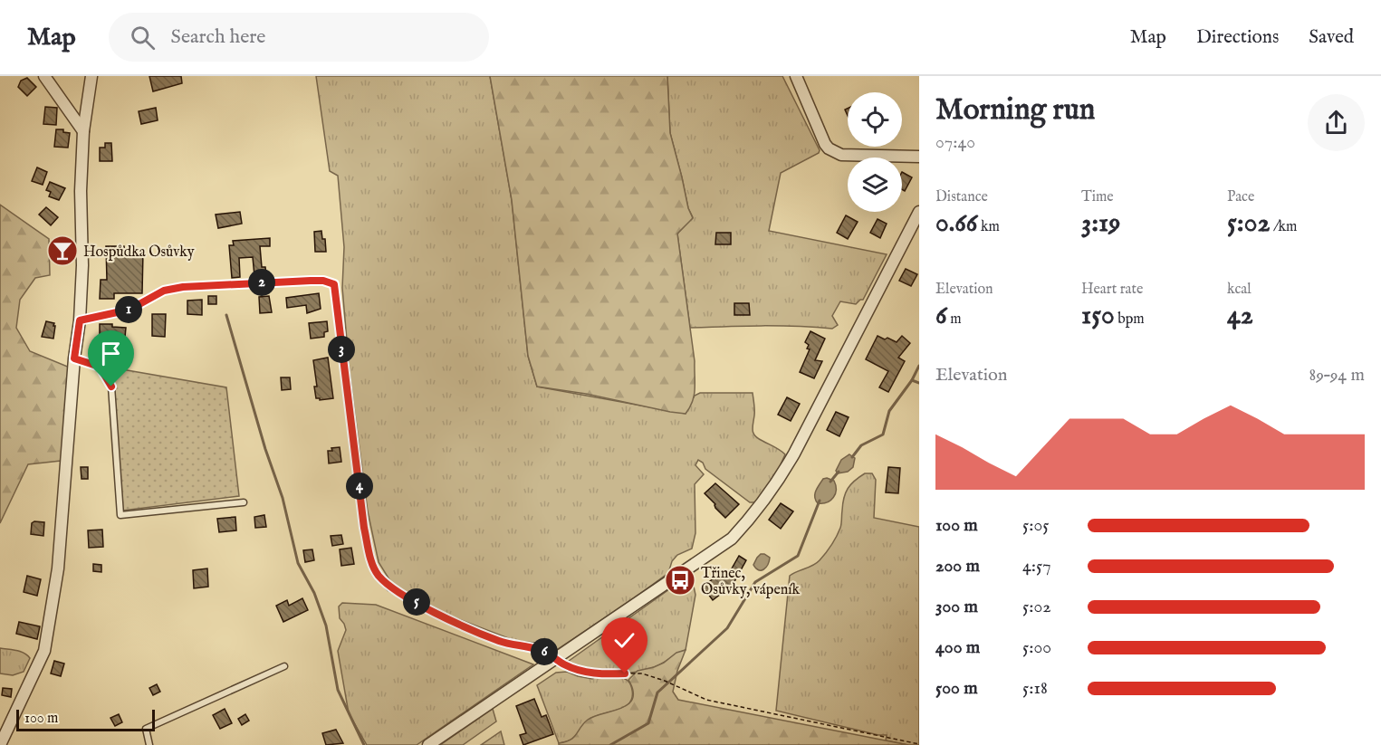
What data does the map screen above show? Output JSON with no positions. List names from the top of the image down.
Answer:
{
  "places": {
    "bar": ["Hospůdka Osůvky"],
    "bus stop": ["Třinec, Osůvky, vápeník"]
  },
  "scale_bar": "100 m",
  "page": {
    "header": "Map",
    "search": "Search here",
    "nav": ["Map", "Directions", "Saved"],
    "heading": ["Morning run", "07:40"],
    "stats": [
      ["Distance", "0.66 km"],
      ["Time", "3:19"],
      ["Pace", "5:02 /km"],
      ["Elevation", "6 m"],
      ["Heart rate", "150 bpm"],
      ["kcal", "42"]
    ],
    "pins": [
      "2",
      "1",
      "3",
      "4",
      "5",
      "6"
    ],
    "chart": ["Elevation", "89–94 m"],
    "list": [
      {
        "name": "100 m",
        "note": "5:05"
      },
      {
        "name": "200 m",
        "note": "4:57"
      },
      {
        "name": "300 m",
        "note": "5:02"
      },
      {
        "name": "400 m",
        "note": "5:00"
      },
      {
        "name": "500 m",
        "note": "5:18"
      }
    ],
    "scale": "100 m"
  }
}
